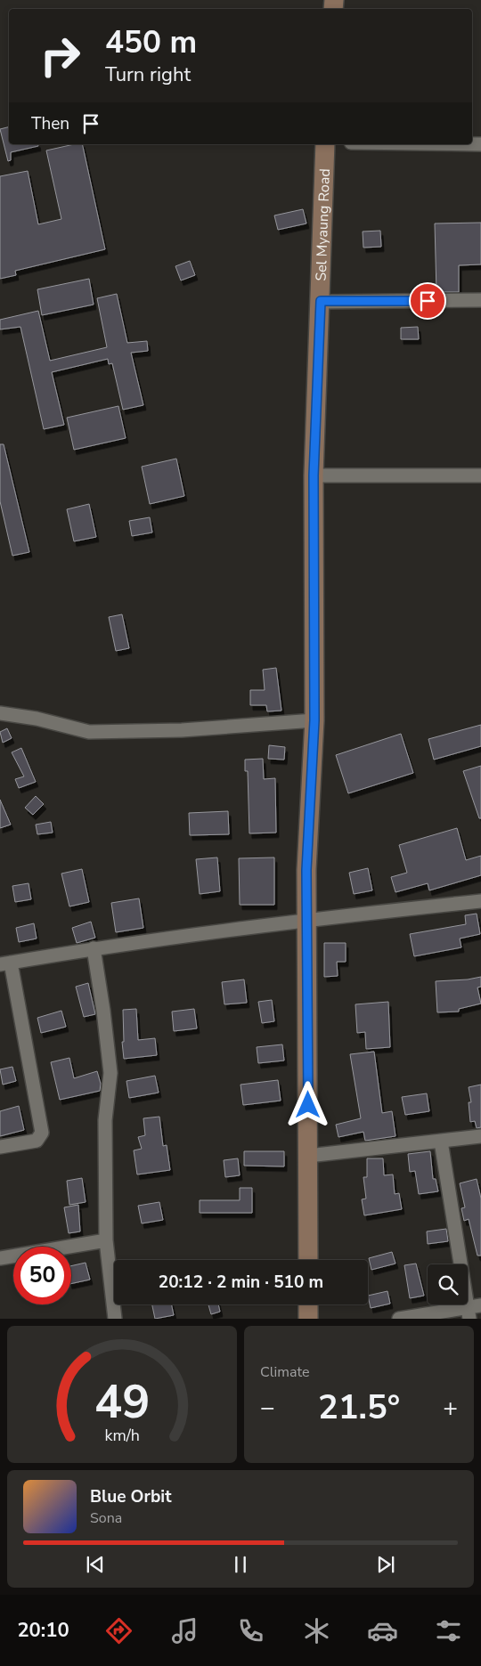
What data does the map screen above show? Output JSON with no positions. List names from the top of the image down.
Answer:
{
  "streets": {
    "main road": ["Sel Myaung Road"]
  },
  "page": {
    "turn": ["450 m", "Turn right"],
    "then": "Then",
    "limit": "50",
    "trip": "20:12 · 2 min · 510 m",
    "tile": "Climate",
    "heat": ["−", "21.5°", "+"],
    "song": ["Blue Orbit", "Sona"],
    "tabs": "20:10",
    "gauge": ["49", "km/h"]
  }
}
